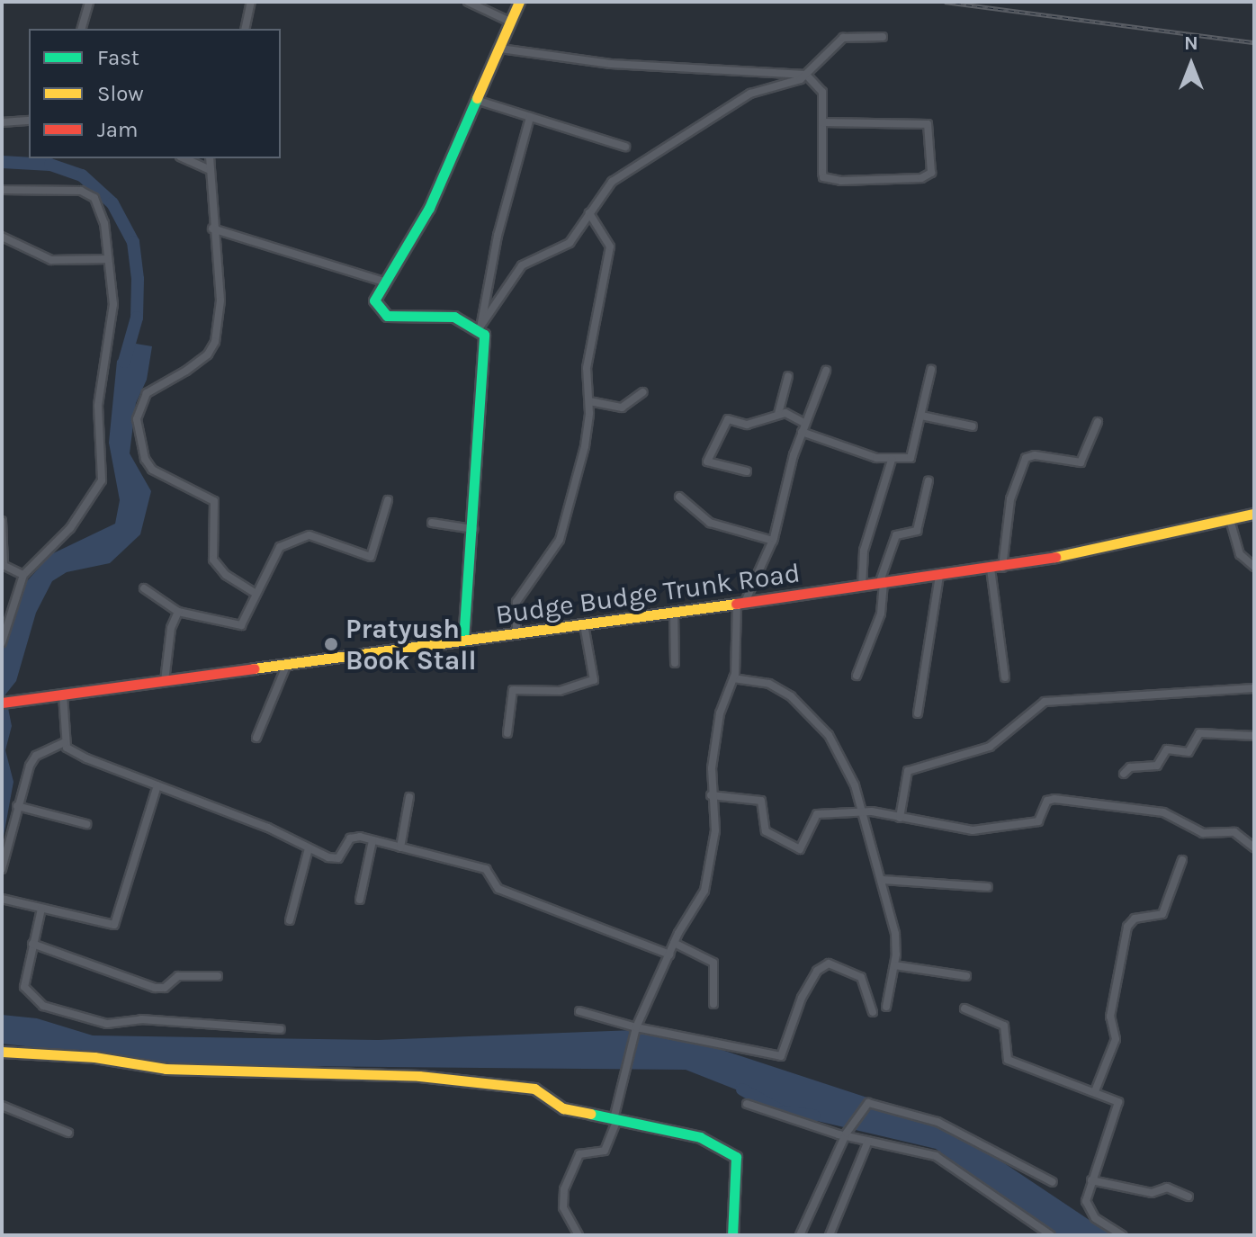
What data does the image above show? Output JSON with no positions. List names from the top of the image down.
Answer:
{
  "streets": {
    "street": ["Budge Budge Trunk Road"]
  },
  "places": ["Pratyush Book Stall"],
  "legend": ["Fast", "Slow", "Jam"],
  "north": "top"
}
